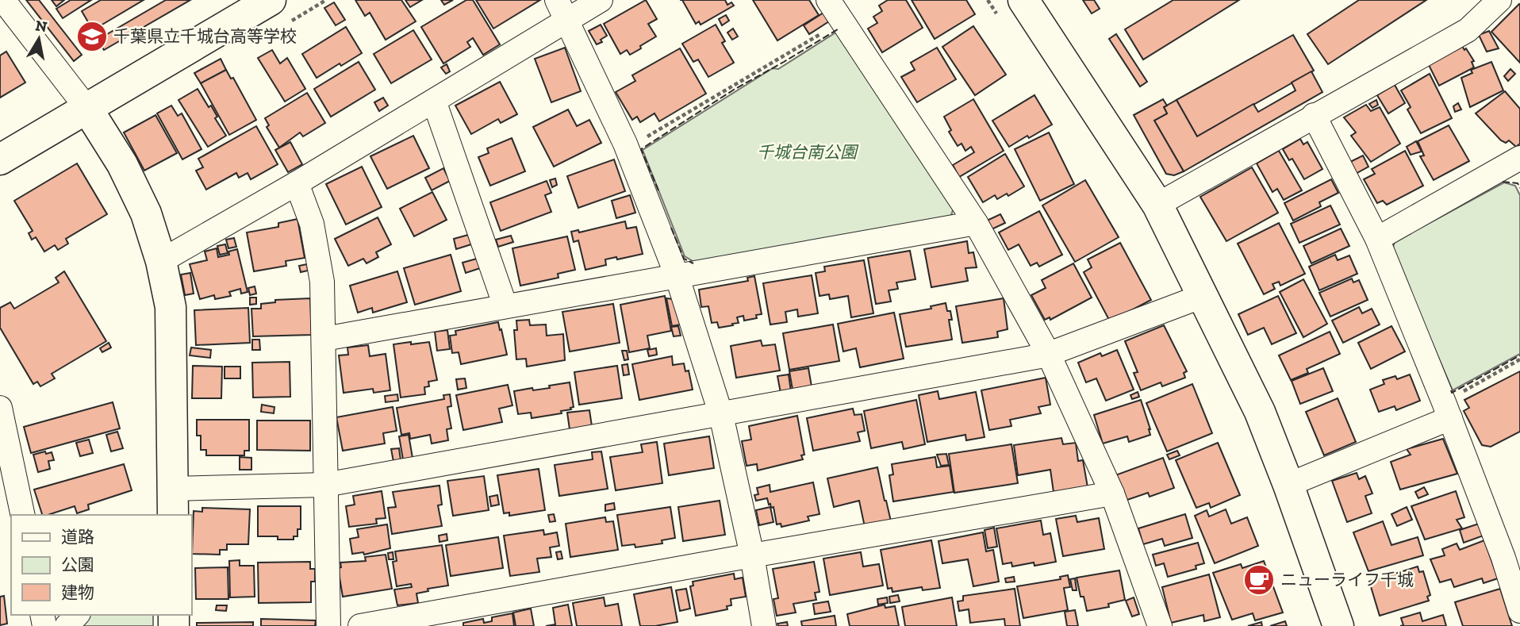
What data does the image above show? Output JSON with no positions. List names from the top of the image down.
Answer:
{
  "parks": ["千城台南公園"],
  "places": {
    "school or university": ["千葉県立千城台高等学校"],
    "cafe": ["ニューライフ千城"]
  },
  "legend": ["道路", "公園", "建物"],
  "north": "top"
}
